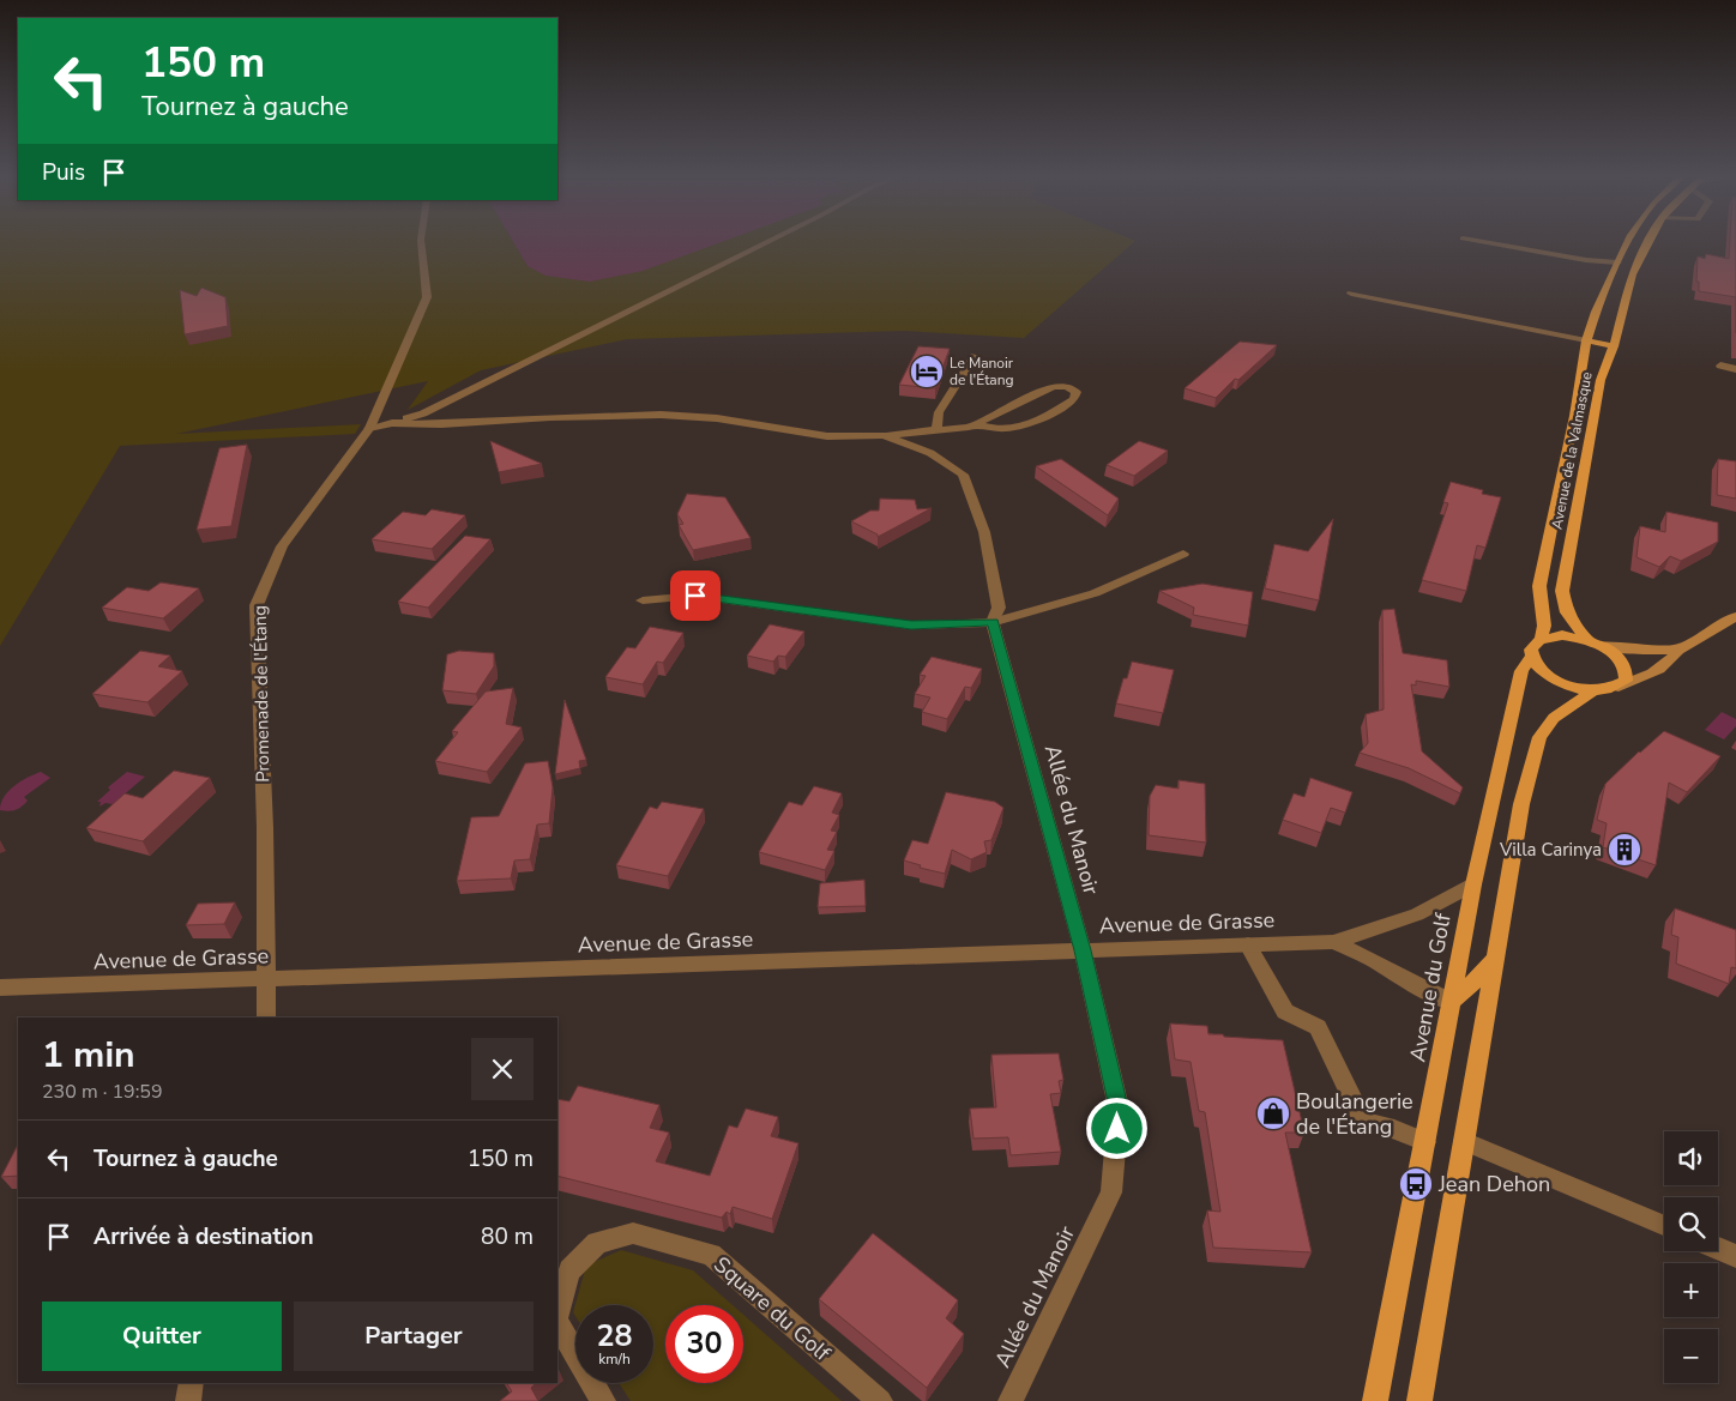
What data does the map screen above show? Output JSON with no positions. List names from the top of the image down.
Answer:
{
  "streets": {
    "main road": ["Avenue de la Valmasque", "Avenue du Golf"],
    "street": [
      "Promenade de l'Étang",
      "Allée du Manoir",
      "Avenue de Grasse",
      "Square du Golf"
    ]
  },
  "crossings": [
    ["Avenue de la Valmasque", "Avenue du Golf"],
    ["Promenade de l'Étang", "Avenue de Grasse"],
    ["Allée du Manoir", "Avenue de Grasse"],
    ["Avenue de Grasse", "Avenue du Golf"]
  ],
  "places": {
    "hotel": ["Le Manoir de l'Étang"],
    "building": ["Villa Carinya"],
    "shop": ["Boulangerie de l'Étang"],
    "bus stop": ["Jean Dehon"]
  },
  "page": {
    "turn": ["150 m", "Tournez à gauche"],
    "then": "Puis",
    "heading": ["1 min", "230 m · 19:59"],
    "list": [
      {
        "name": "Tournez à gauche",
        "value": "150 m"
      },
      {
        "name": "Arrivée à destination",
        "value": "80 m"
      }
    ],
    "map_buttons": ["+", "−"],
    "buttons": ["Quitter", "Partager"],
    "speed": "28 km/h",
    "limit": "30"
  }
}
